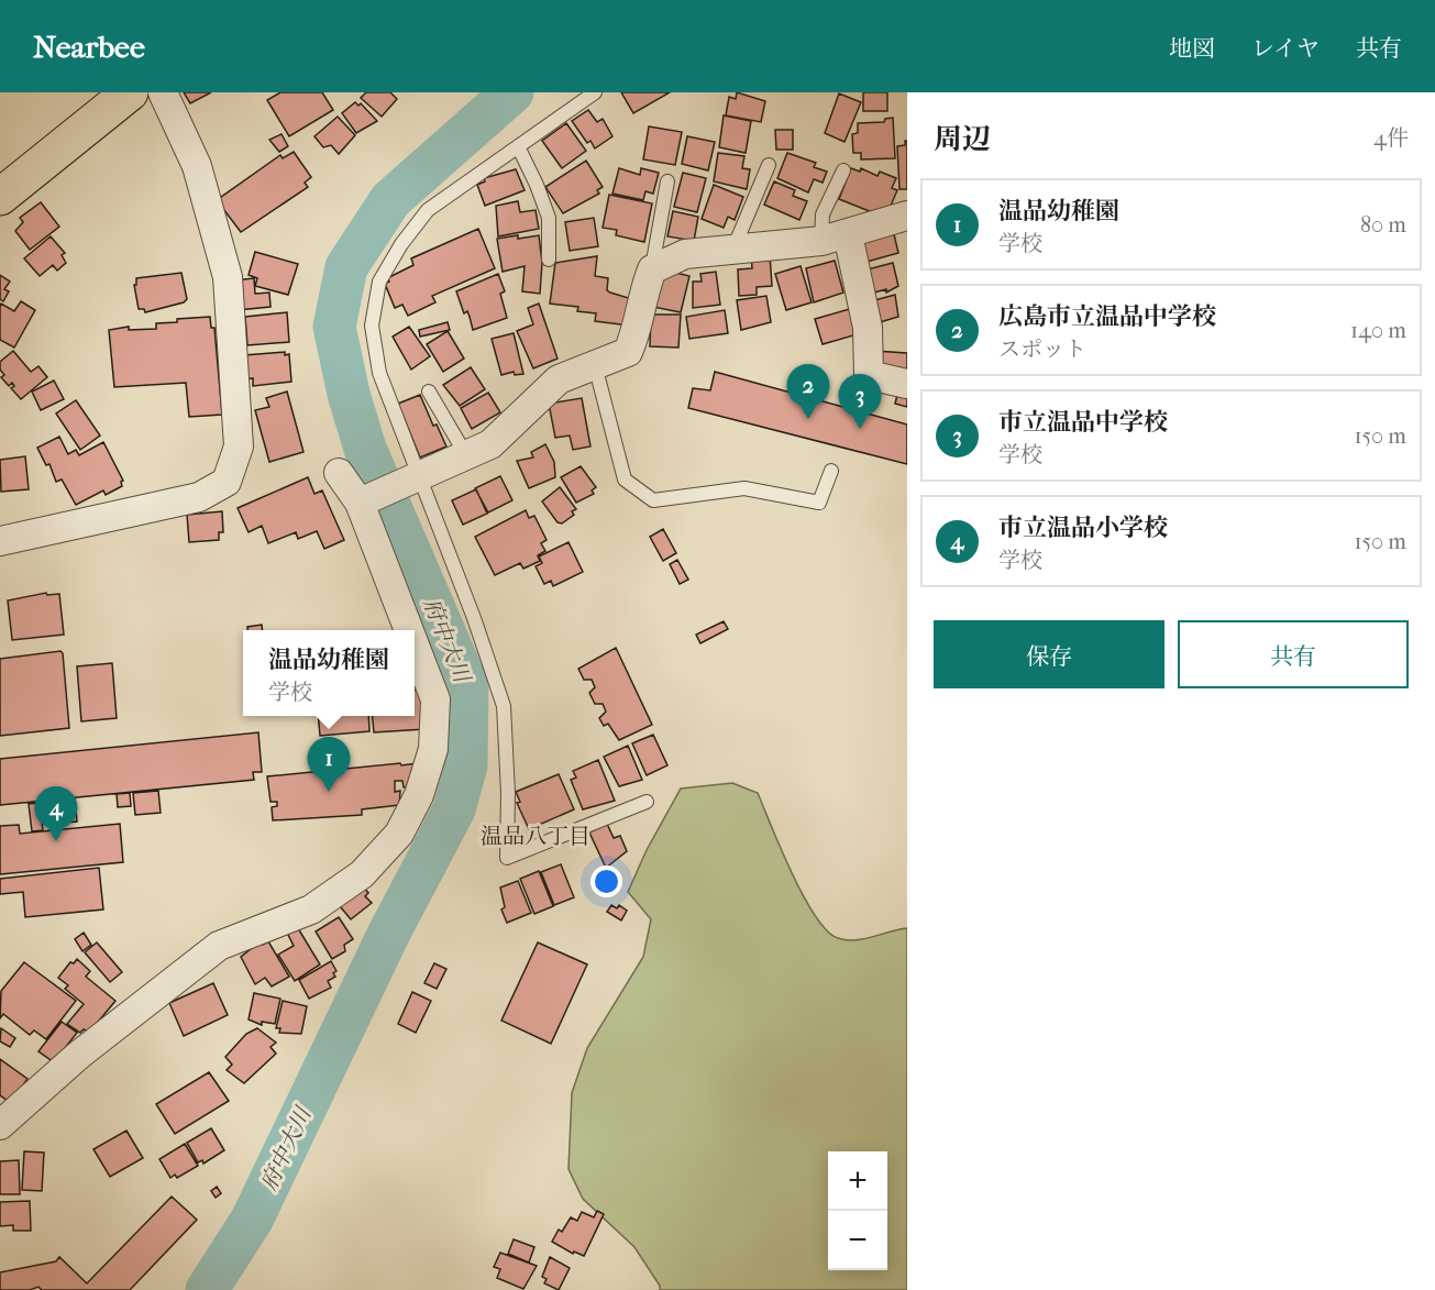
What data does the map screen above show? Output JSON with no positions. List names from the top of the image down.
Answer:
{
  "districts": ["温品八丁目"],
  "water": ["府中大川"],
  "page": {
    "header": "Nearbee",
    "nav": ["地図", "レイヤ", "共有"],
    "heading": ["周辺", "4件"],
    "list": [
      {
        "mark": "1",
        "name": "温品幼稚園",
        "note": "学校",
        "value": "80 m"
      },
      {
        "mark": "2",
        "name": "広島市立温品中学校",
        "note": "スポット",
        "value": "140 m"
      },
      {
        "mark": "3",
        "name": "市立温品中学校",
        "note": "学校",
        "value": "150 m"
      },
      {
        "mark": "4",
        "name": "市立温品小学校",
        "note": "学校",
        "value": "150 m"
      }
    ],
    "pins": [
      "2",
      "3",
      "1",
      "4"
    ],
    "buttons": ["保存", "共有"],
    "popup": ["温品幼稚園", "学校"],
    "map_buttons": ["+", "−"]
  }
}
